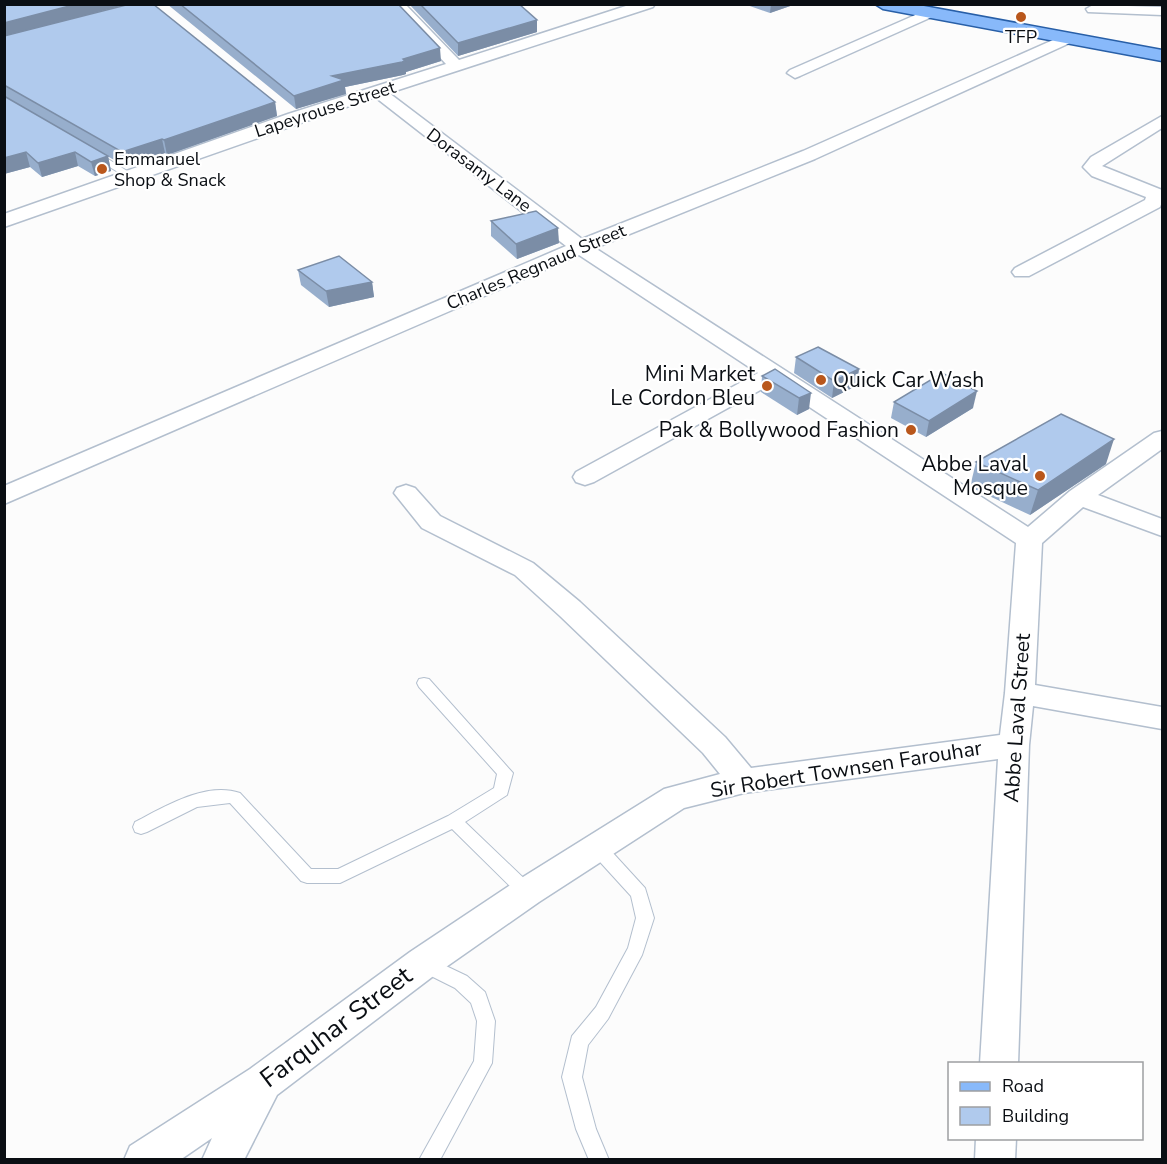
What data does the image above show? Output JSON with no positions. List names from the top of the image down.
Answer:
{
  "streets": {
    "street": [
      "Lapeyrouse Street",
      "Dorasamy Lane",
      "Charles Regnaud Street",
      "Abbe Laval Street",
      "Sir Robert Townsen Farouhar",
      "Farquhar Street"
    ]
  },
  "crossings": [
    ["Lapeyrouse Street", "Dorasamy Lane"],
    ["Dorasamy Lane", "Charles Regnaud Street"],
    ["Dorasamy Lane", "Abbe Laval Street"],
    ["Abbe Laval Street", "Sir Robert Townsen Farouhar"],
    ["Sir Robert Townsen Farouhar", "Farquhar Street"]
  ],
  "places": [
    "TFP",
    "Emmanuel Shop & Snack",
    "Quick Car Wash",
    "Mini Market Le Cordon Bleu",
    "Pak & Bollywood Fashion",
    "Abbe Laval Mosque"
  ],
  "legend": ["Road", "Building"]
}
